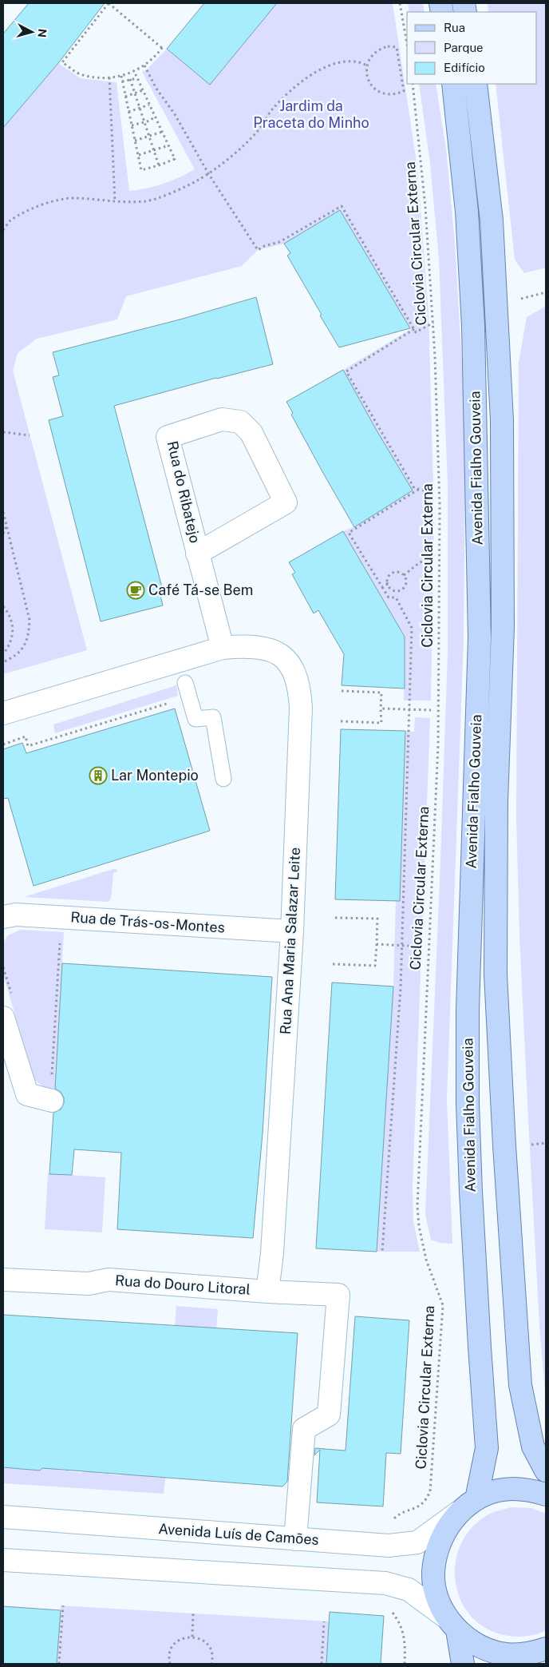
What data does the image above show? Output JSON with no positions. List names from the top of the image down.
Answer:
{
  "streets": {
    "main road": ["Avenida Fialho Gouveia"],
    "street": [
      "Rua do Ribatejo",
      "Rua de Trás-os-Montes",
      "Rua Ana Maria Salazar Leite",
      "Rua do Douro Litoral",
      "Avenida Luís de Camões"
    ],
    "path": ["Ciclovia Circular Externa"]
  },
  "crossings": [
    ["Ciclovia Circular Externa", "Avenida Luís de Camões"],
    ["Avenida Fialho Gouveia", "Avenida Luís de Camões"],
    ["Rua do Ribatejo", "Rua Ana Maria Salazar Leite"],
    ["Rua de Trás-os-Montes", "Rua Ana Maria Salazar Leite"],
    ["Rua Ana Maria Salazar Leite", "Rua do Douro Litoral"],
    ["Rua do Douro Litoral", "Avenida Luís de Camões"]
  ],
  "parks": ["Jardim da Praceta do Minho"],
  "places": {
    "cafe": ["Café Tá-se Bem"],
    "building": ["Lar Montepio"]
  },
  "legend": ["Rua", "Parque", "Edifício"],
  "north": "right"
}
